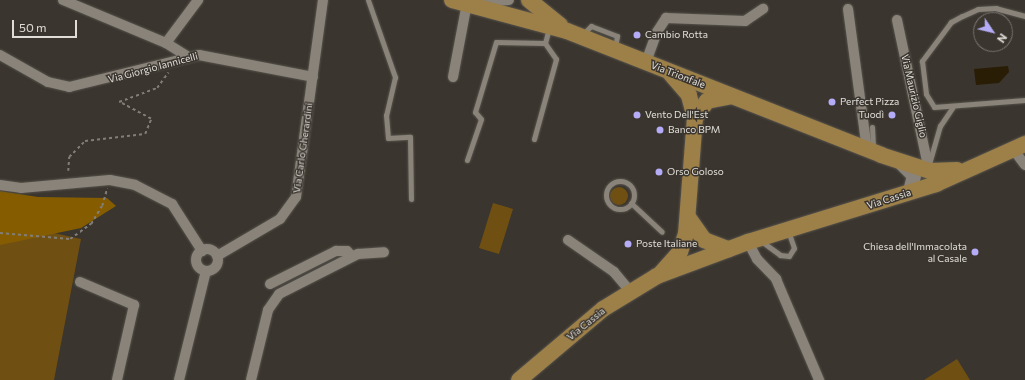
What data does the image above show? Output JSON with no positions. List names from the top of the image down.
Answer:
{
  "streets": {
    "main road": ["Via Trionfale", "Via Cassia"],
    "street": ["Via Giorgio Iannicelli", "Via Maurizio Giglio", "Via Carlo Gherardini"]
  },
  "crossings": [
    ["Via Giorgio Iannicelli", "Via Carlo Gherardini"],
    ["Via Trionfale", "Via Maurizio Giglio"],
    ["Via Trionfale", "Via Cassia"]
  ],
  "places": [
    "Cambio Rotta",
    "Perfect Pizza",
    "Vento Dell'Est",
    "Tuodì",
    "Banco BPM",
    "Orso Goloso",
    "Poste Italiane",
    "Chiesa dell'Immacolata al Casale"
  ],
  "scale_bar": "50 m",
  "north": "bottom right"
}
